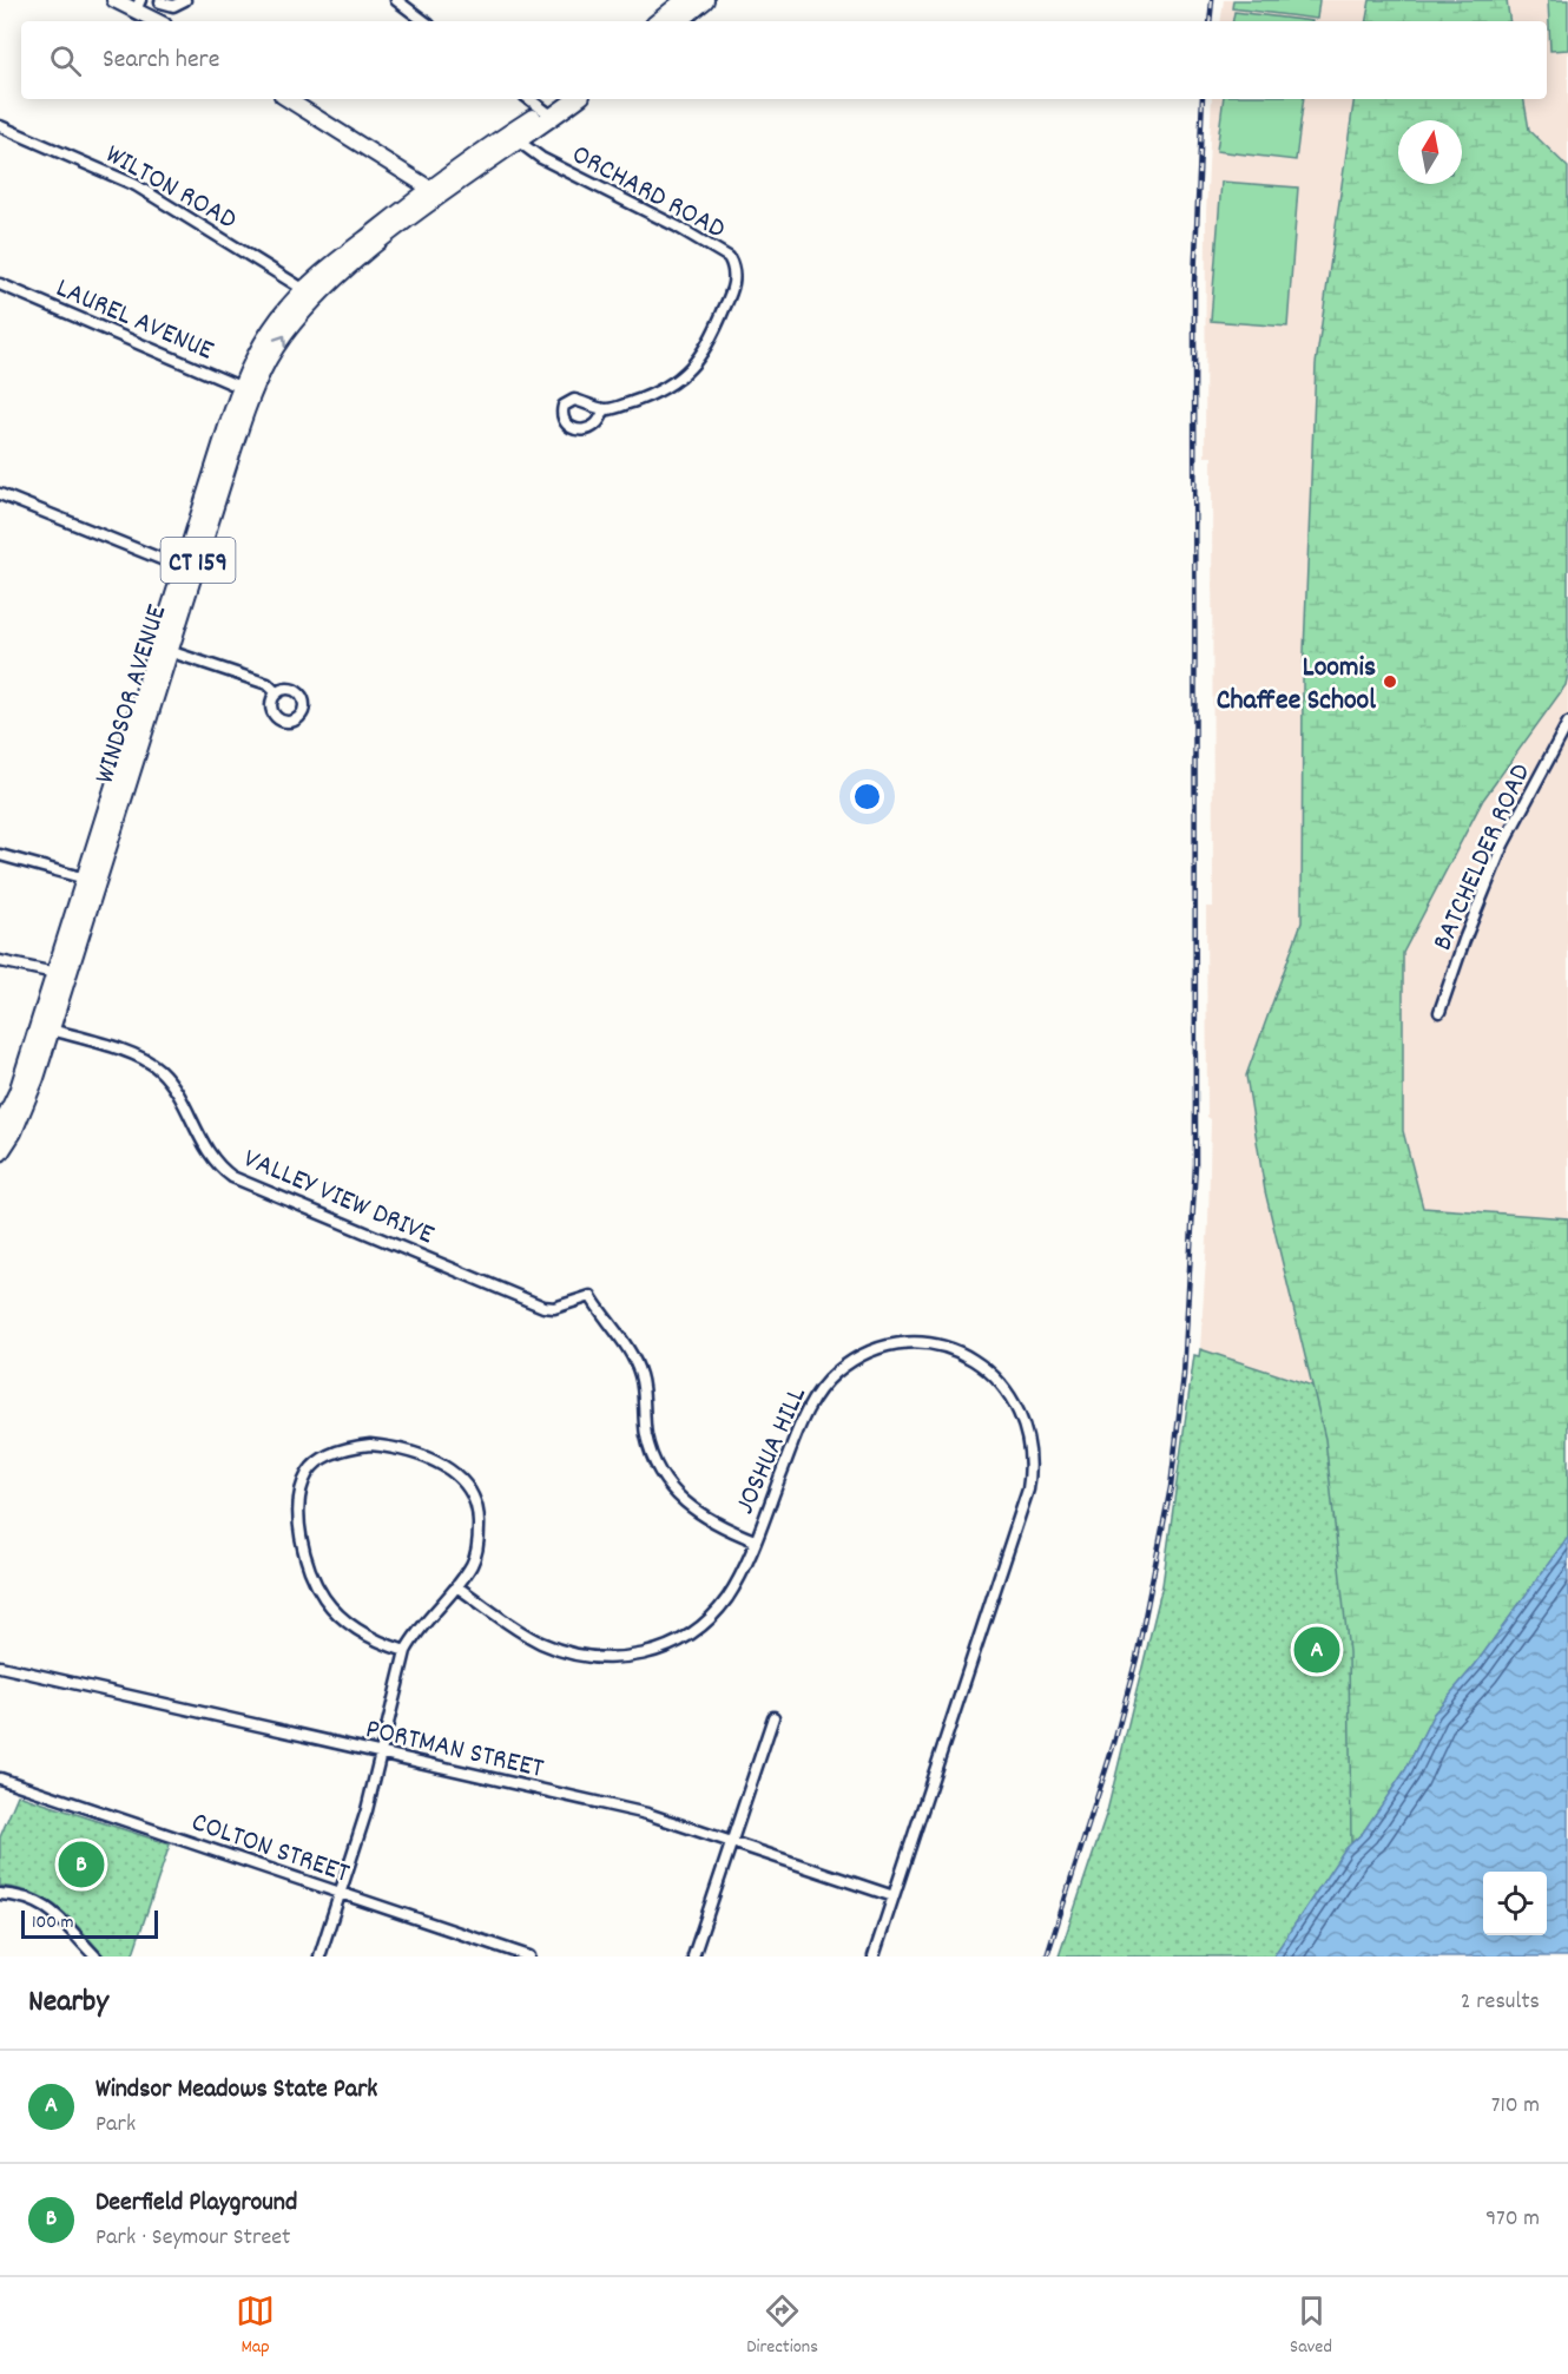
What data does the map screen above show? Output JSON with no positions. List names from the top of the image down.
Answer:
{
  "streets": {
    "main road": ["CT 159", "WINDSOR AVENUE"],
    "street": [
      "WILTON ROAD",
      "ORCHARD ROAD",
      "LAUREL AVENUE",
      "BATCHELDER ROAD",
      "VALLEY VIEW DRIVE",
      "JOSHUA HILL",
      "PORTMAN STREET",
      "COLTON STREET"
    ]
  },
  "crossings": [
    ["WILTON ROAD", "WINDSOR AVENUE"],
    ["ORCHARD ROAD", "WINDSOR AVENUE"],
    ["LAUREL AVENUE", "WINDSOR AVENUE"],
    ["WINDSOR AVENUE", "VALLEY VIEW DRIVE"],
    ["VALLEY VIEW DRIVE", "JOSHUA HILL"],
    ["JOSHUA HILL", "PORTMAN STREET"]
  ],
  "places": ["Loomis Chaffee School"],
  "scale_bar": "100 m",
  "north": "top",
  "page": {
    "search": "Search here",
    "pins": ["A", "B"],
    "scale": "100 m",
    "heading": ["Nearby", "2 results"],
    "list": [
      {
        "mark": "A",
        "name": "Windsor Meadows State Park",
        "note": "Park",
        "value": "710 m"
      },
      {
        "mark": "B",
        "name": "Deerfield Playground",
        "note": "Park · Seymour Street",
        "value": "970 m"
      }
    ],
    "nav": ["Map", "Directions", "Saved"]
  }
}
